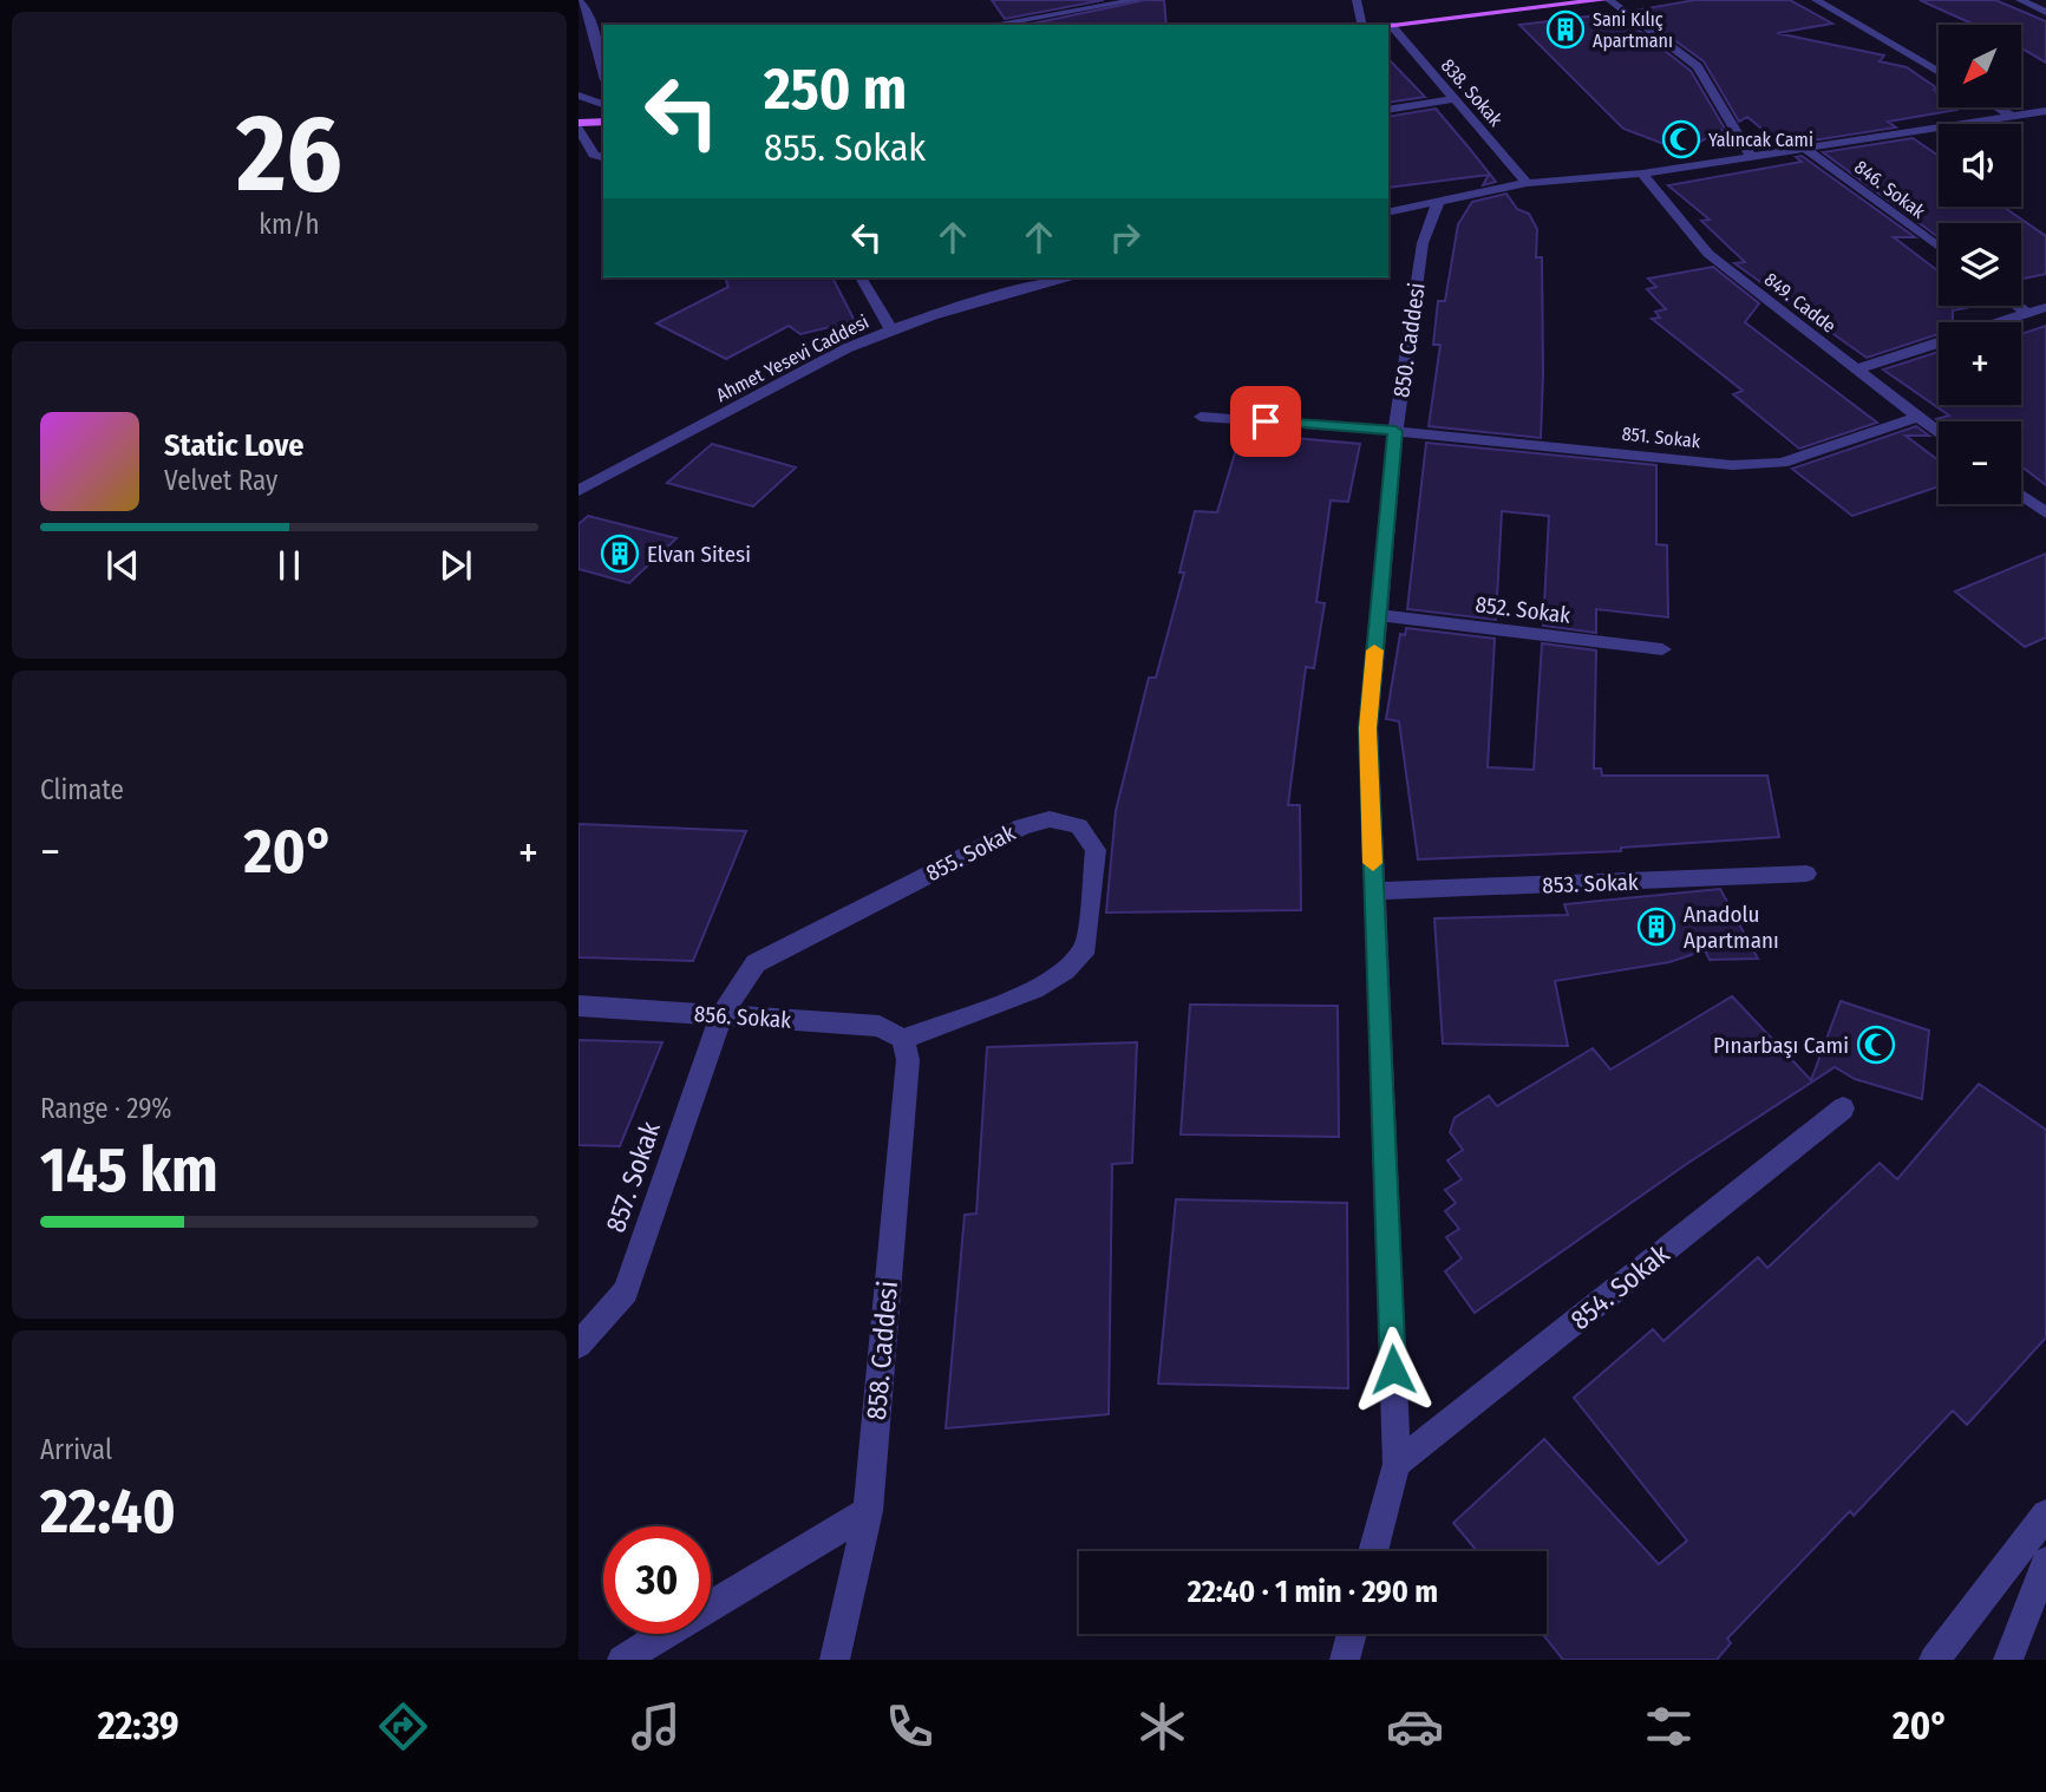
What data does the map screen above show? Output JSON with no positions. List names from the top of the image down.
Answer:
{
  "streets": {
    "street": [
      "838. Sokak",
      "846. Sokak",
      "849. Cadde",
      "850. Caddesi",
      "Ahmet Yesevi Caddesi",
      "851. Sokak",
      "852. Sokak",
      "855. Sokak",
      "853. Sokak",
      "856. Sokak",
      "857. Sokak",
      "854. Sokak",
      "858. Caddesi"
    ]
  },
  "crossings": [
    ["849. Cadde", "851. Sokak"],
    ["850. Caddesi", "851. Sokak"],
    ["850. Caddesi", "852. Sokak"],
    ["850. Caddesi", "853. Sokak"],
    ["850. Caddesi", "854. Sokak"],
    ["855. Sokak", "856. Sokak"],
    ["855. Sokak", "857. Sokak"],
    ["855. Sokak", "858. Caddesi"],
    ["856. Sokak", "857. Sokak"],
    ["856. Sokak", "858. Caddesi"]
  ],
  "places": {
    "building": ["Sani Kılıç Apartmanı", "Elvan Sitesi", "Anadolu Apartmanı"],
    "mosque": ["Yalıncak Cami", "Pınarbaşı Cami"]
  },
  "north": "bottom left",
  "page": {
    "tile": [
      ["26", "km/h"],
      "Climate",
      ["Range · 29%", "145 km"],
      ["Arrival", "22:40"]
    ],
    "map_buttons": ["+", "−"],
    "turn": ["250 m", "855. Sokak"],
    "song": ["Static Love", "Velvet Ray"],
    "heat": ["−", "20°", "+"],
    "limit": "30",
    "trip": "22:40 · 1 min · 290 m",
    "tabs": ["22:39", "20°"]
  }
}
